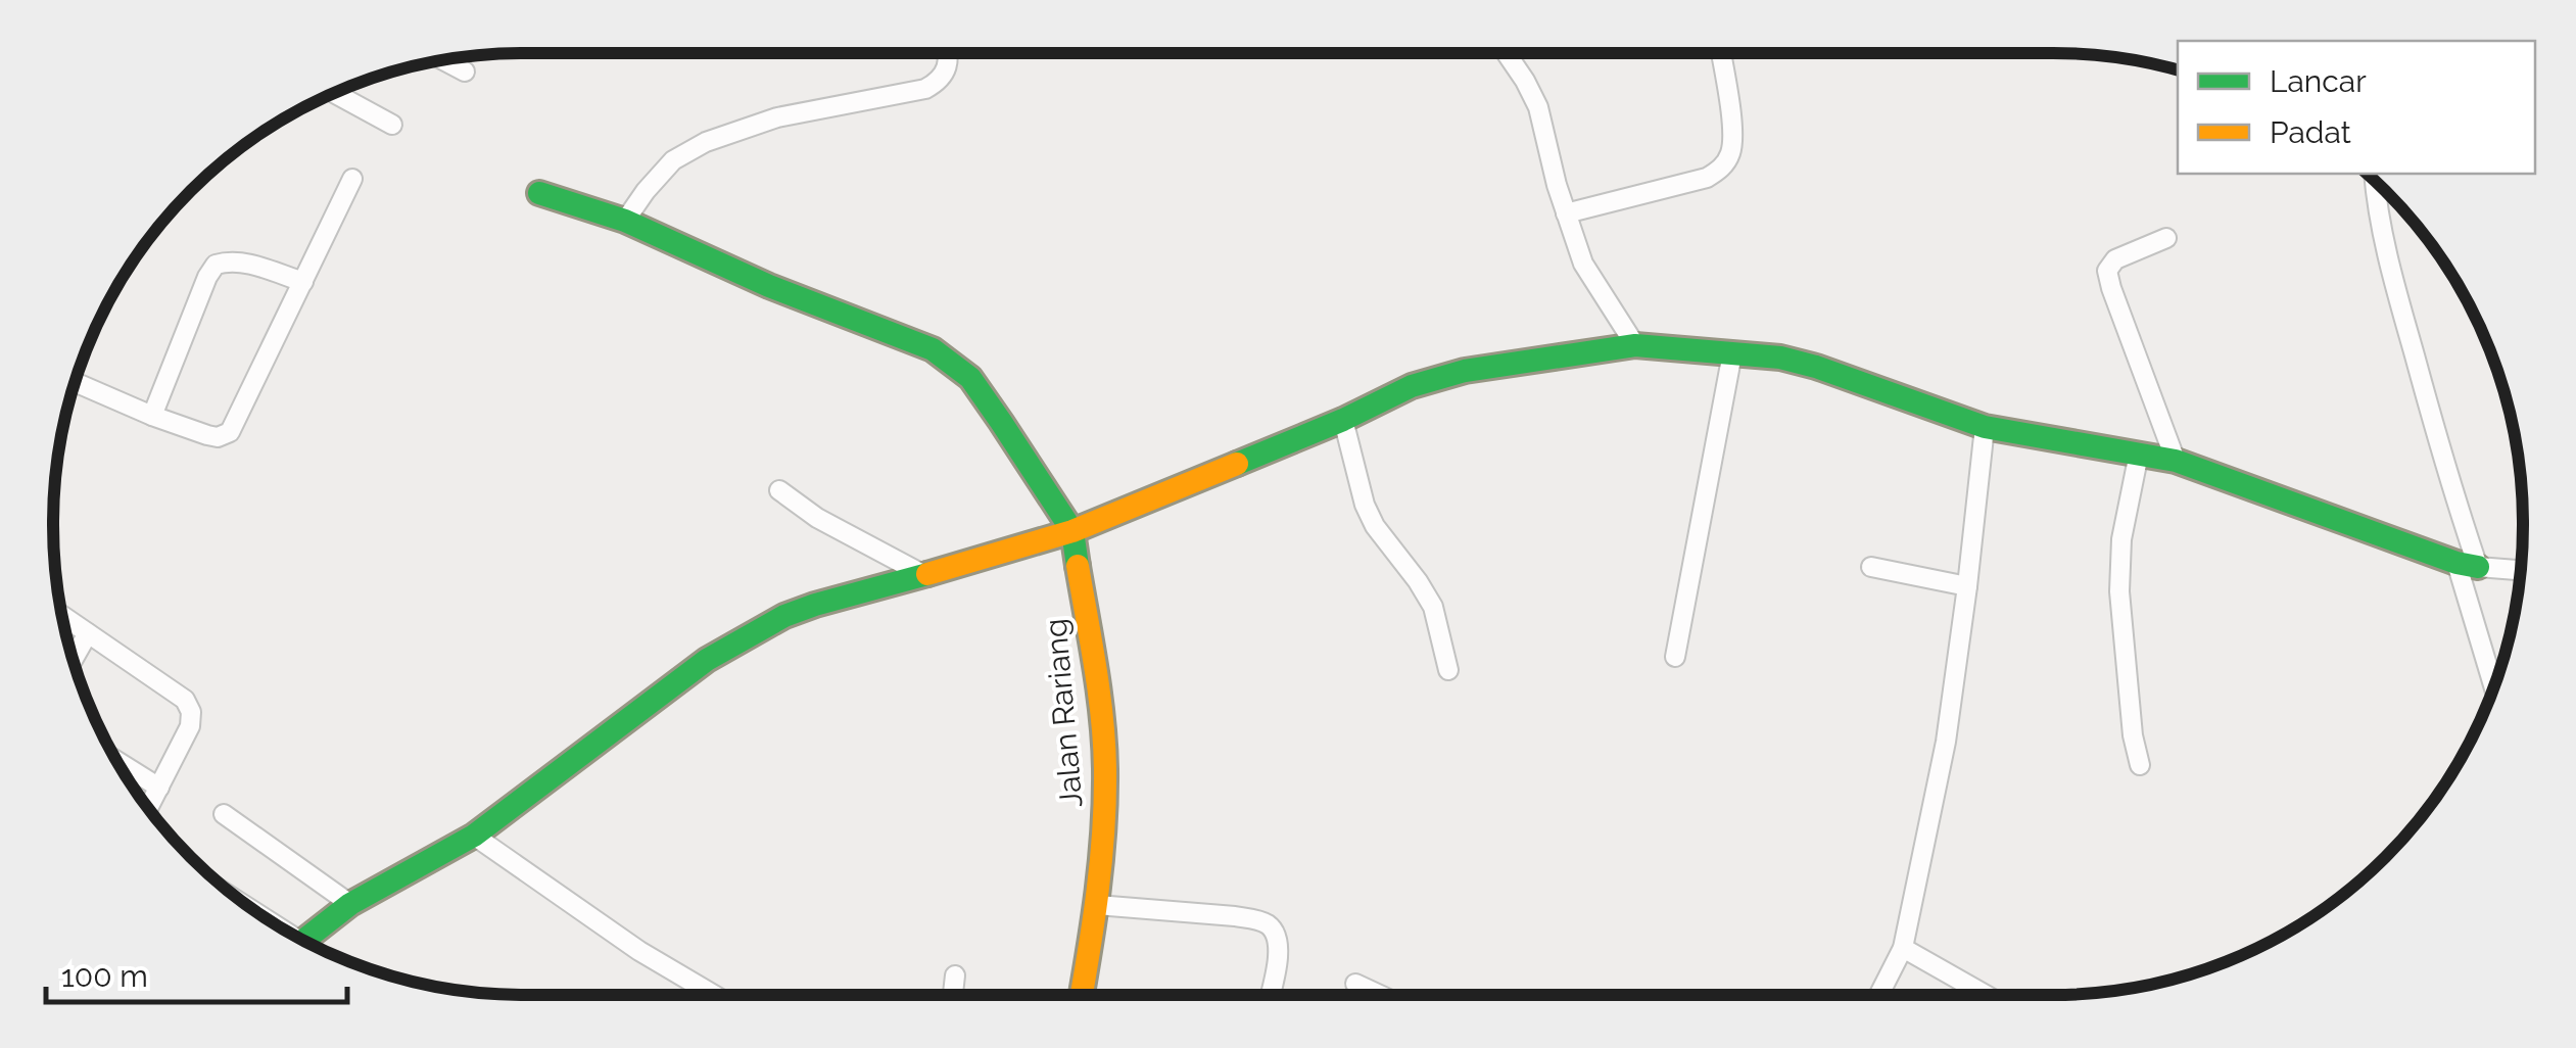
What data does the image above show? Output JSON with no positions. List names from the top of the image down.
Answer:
{
  "streets": {
    "street": ["Jalan Rariang"]
  },
  "legend": ["Lancar", "Padat"],
  "scale_bar": "100 m"
}
